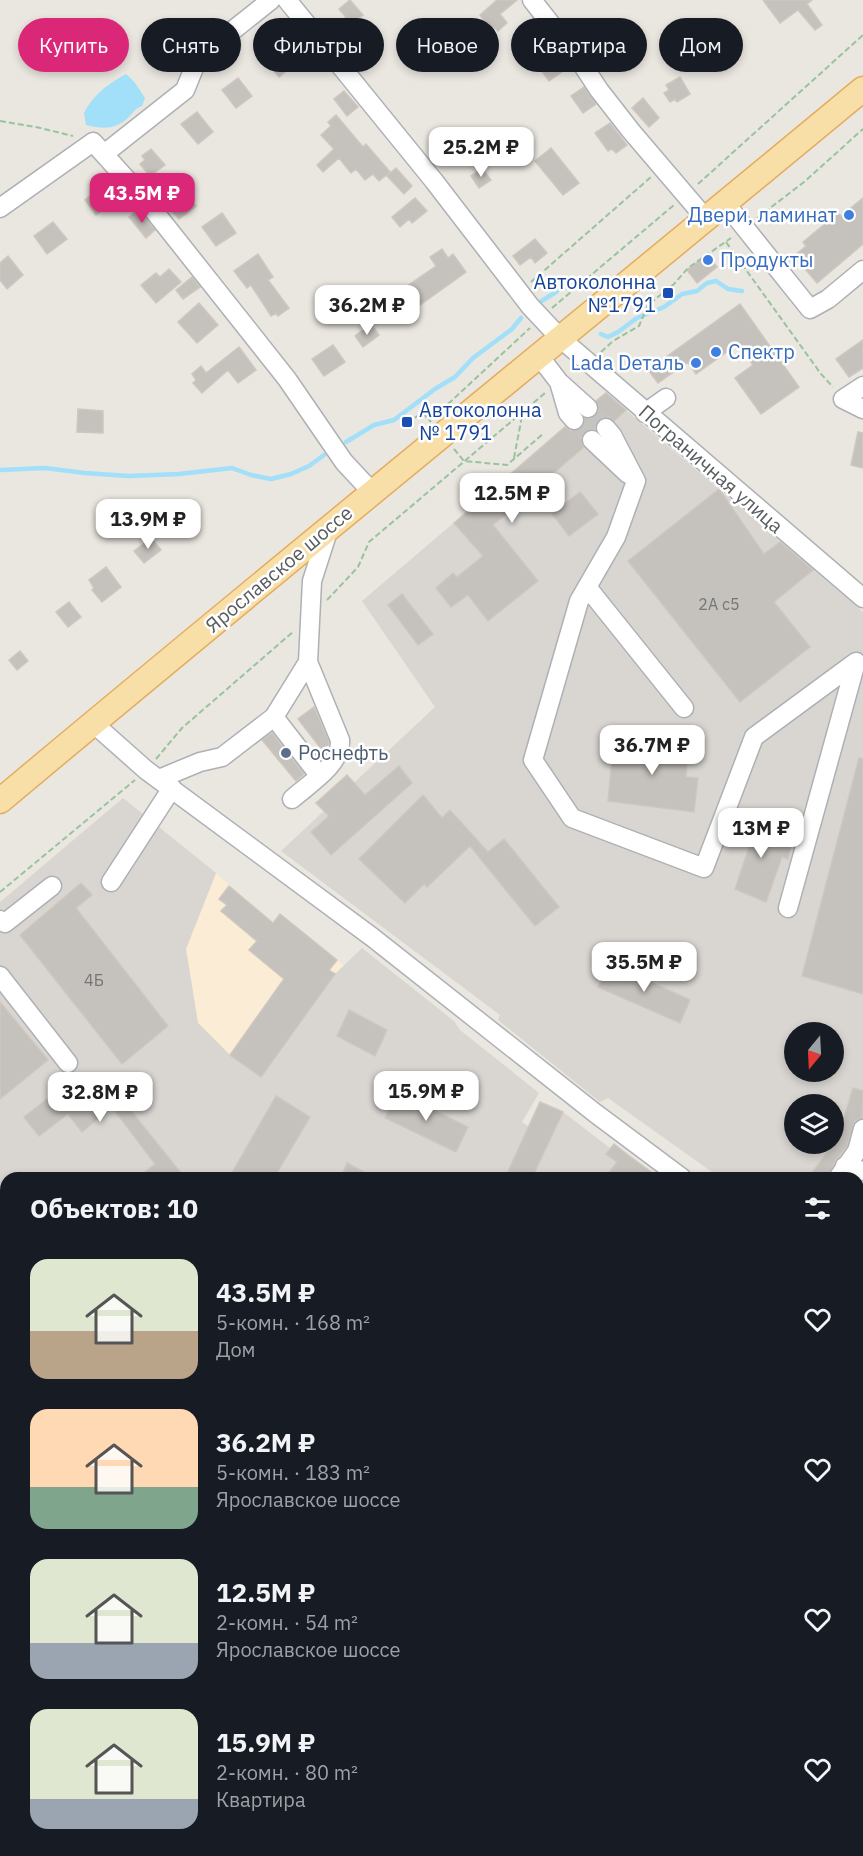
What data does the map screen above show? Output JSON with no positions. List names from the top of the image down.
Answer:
{
  "streets": {
    "main road": ["Ярославское шоссе"],
    "street": ["Пограничная улица"]
  },
  "crossings": [
    ["Пограничная улица", "Ярославское шоссе"]
  ],
  "places": {
    "other": [
      "Двери, ламинат",
      "Продукты",
      "Спектр",
      "Lada Dеталь",
      "Роснефть"
    ],
    "transit": ["Автоколонна №1791", "Автоколонна № 1791"]
  },
  "house_numbers": ["2А с5", "4Б"],
  "north": "bottom",
  "page": {
    "chip": [
      "Купить",
      "Снять",
      "Фильтры",
      "Новое",
      "Квартира",
      "Дом"
    ],
    "price": [
      "25.2M ₽",
      "43.5M ₽",
      "36.2M ₽",
      "12.5M ₽",
      "13.9M ₽",
      "36.7M ₽",
      "13M ₽",
      "35.5M ₽",
      "15.9M ₽",
      "32.8M ₽"
    ],
    "heading": "Объектов: 10",
    "list": [
      {
        "name": "43.5M ₽",
        "note": "5-комн. · 168 m² · Дом"
      },
      {
        "name": "36.2M ₽",
        "note": "5-комн. · 183 m² · Ярославское шоссе"
      },
      {
        "name": "12.5M ₽",
        "note": "2-комн. · 54 m² · Ярославское шоссе"
      },
      {
        "name": "15.9M ₽",
        "note": "2-комн. · 80 m² · Квартира"
      }
    ]
  }
}
